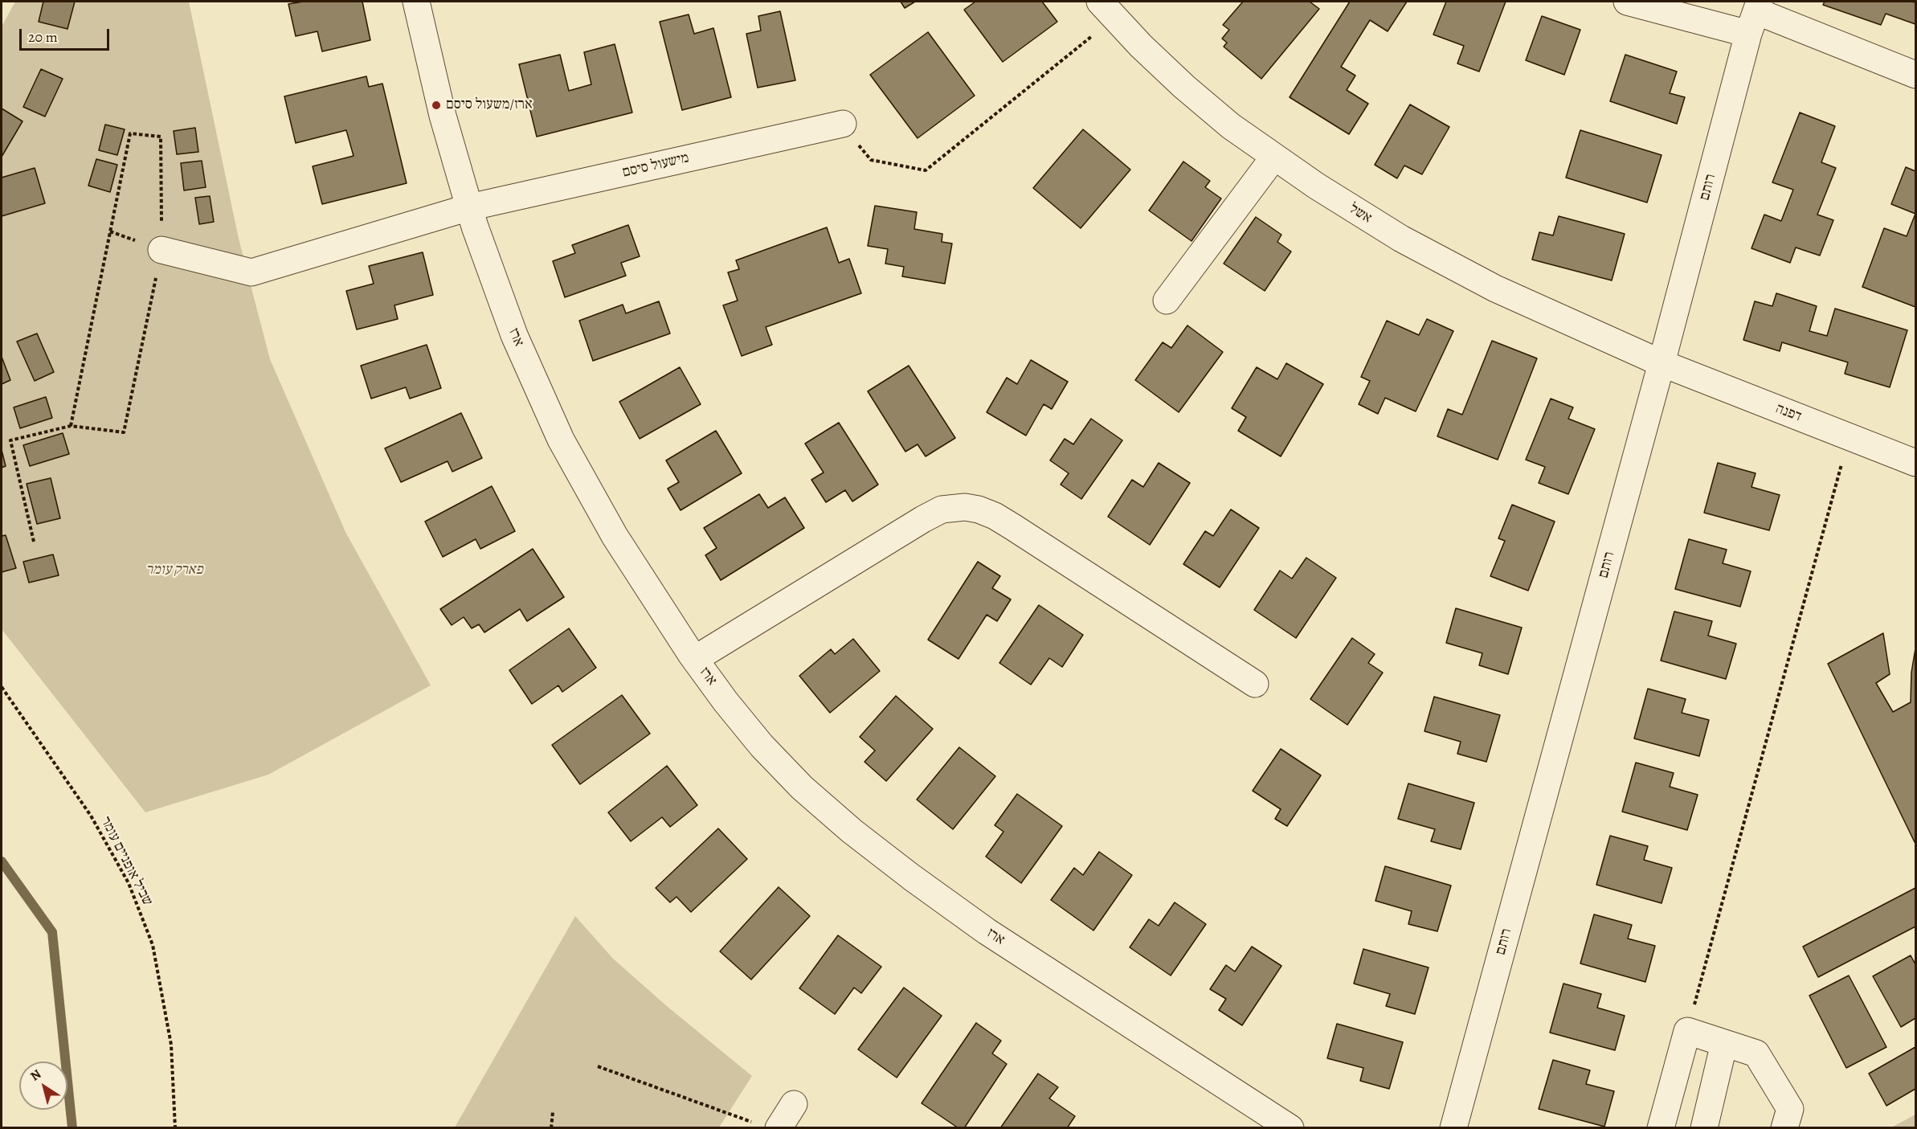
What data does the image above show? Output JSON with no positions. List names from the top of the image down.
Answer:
{
  "streets": {
    "street": [
      "מישעול סיסם",
      "רותם",
      "אשל",
      "ארז",
      "דפנה"
    ],
    "path": ["שביל אופניים עומר"]
  },
  "crossings": [
    ["מישעול סיסם", "ארז"],
    ["רותם", "אשל"],
    ["רותם", "דפנה"],
    ["אשל", "דפנה"]
  ],
  "parks": ["פארק עומר"],
  "places": ["ארז/משעול סיסם"],
  "scale_bar": "20 m",
  "north": "top left"
}
